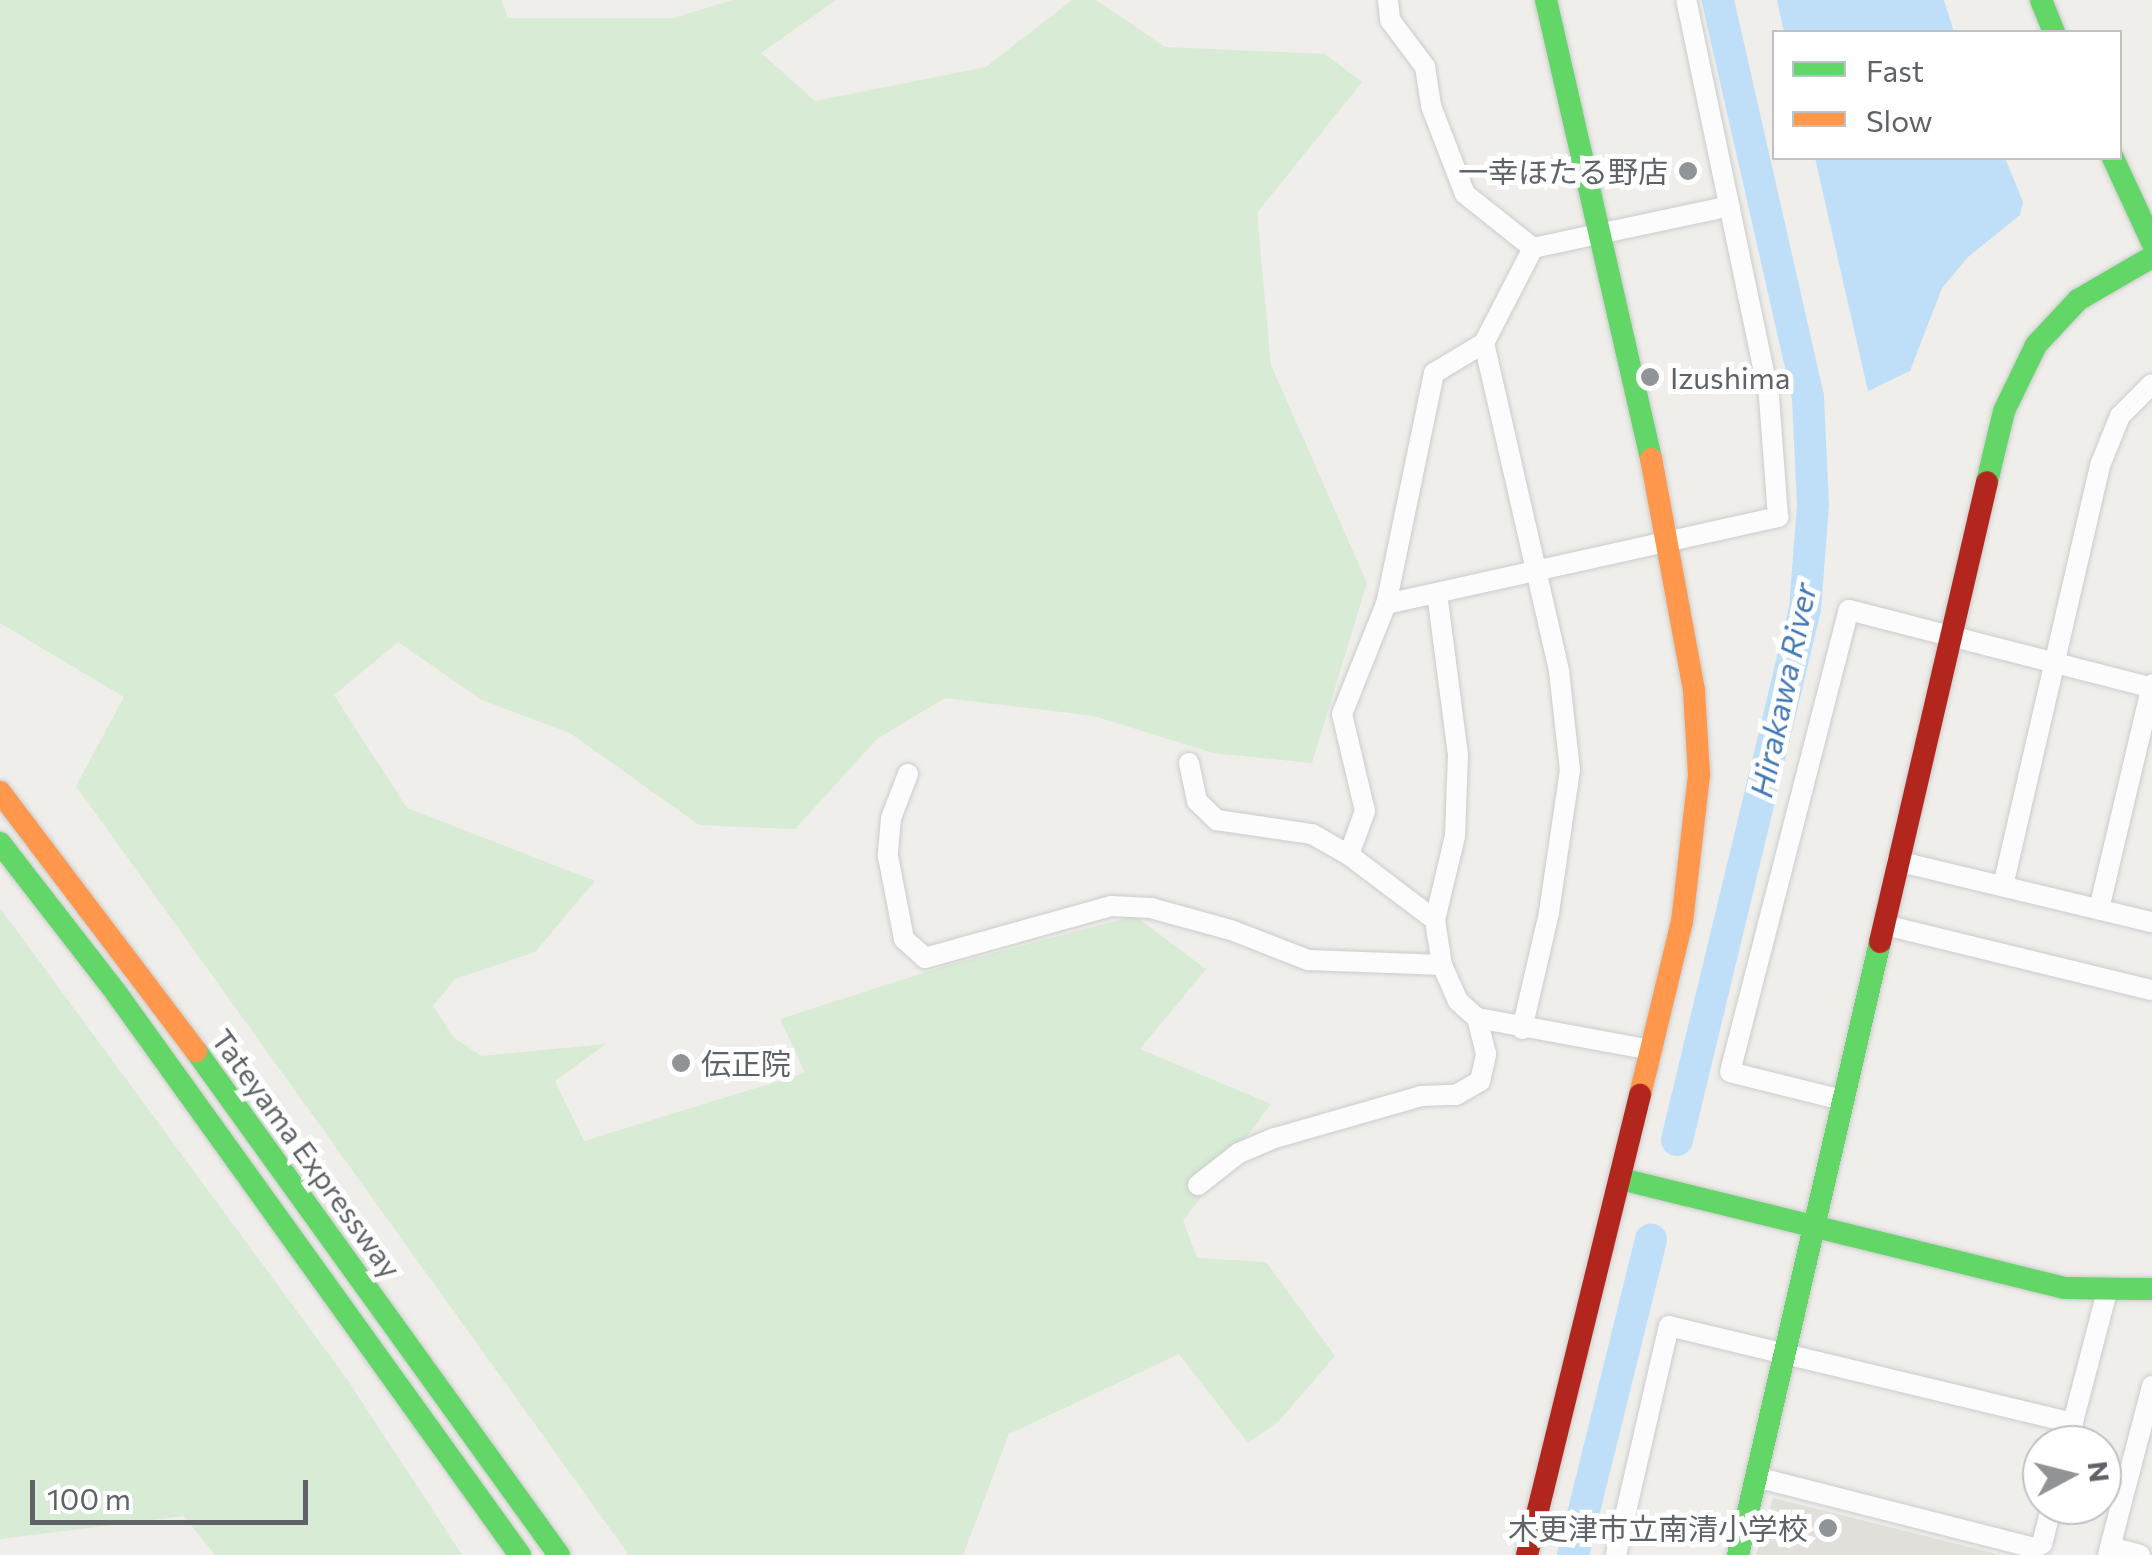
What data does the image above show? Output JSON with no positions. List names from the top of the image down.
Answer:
{
  "streets": {
    "main road": ["Tateyama Expressway"]
  },
  "water": ["Hirakawa River"],
  "places": [
    "一幸ほたる野店",
    "Izushima",
    "伝正院",
    "木更津市立南清小学校"
  ],
  "legend": ["Fast", "Slow"],
  "scale_bar": "100 m",
  "north": "right"
}
